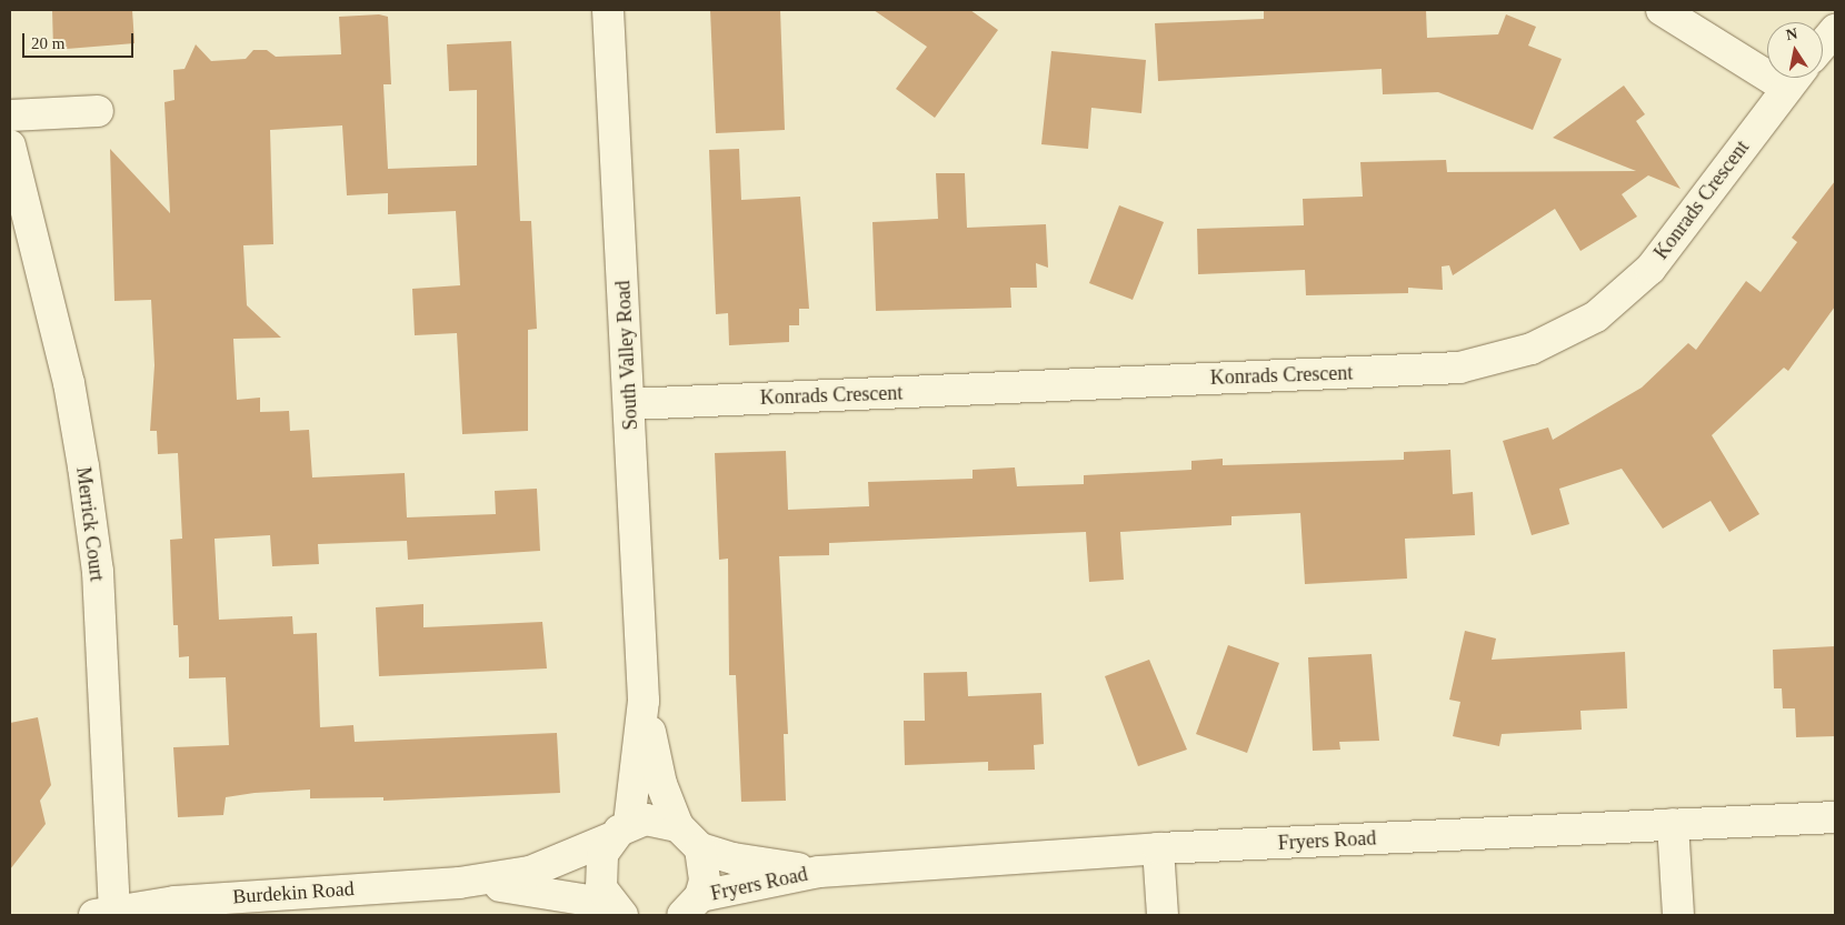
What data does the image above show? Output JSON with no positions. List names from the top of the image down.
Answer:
{
  "streets": {
    "street": [
      "Konrads Crescent",
      "South Valley Road",
      "Merrick Court",
      "Fryers Road",
      "Burdekin Road"
    ]
  },
  "crossings": [
    ["Konrads Crescent", "South Valley Road"],
    ["South Valley Road", "Burdekin Road"],
    ["Merrick Court", "Burdekin Road"]
  ],
  "scale_bar": "20 m",
  "north": "top"
}
